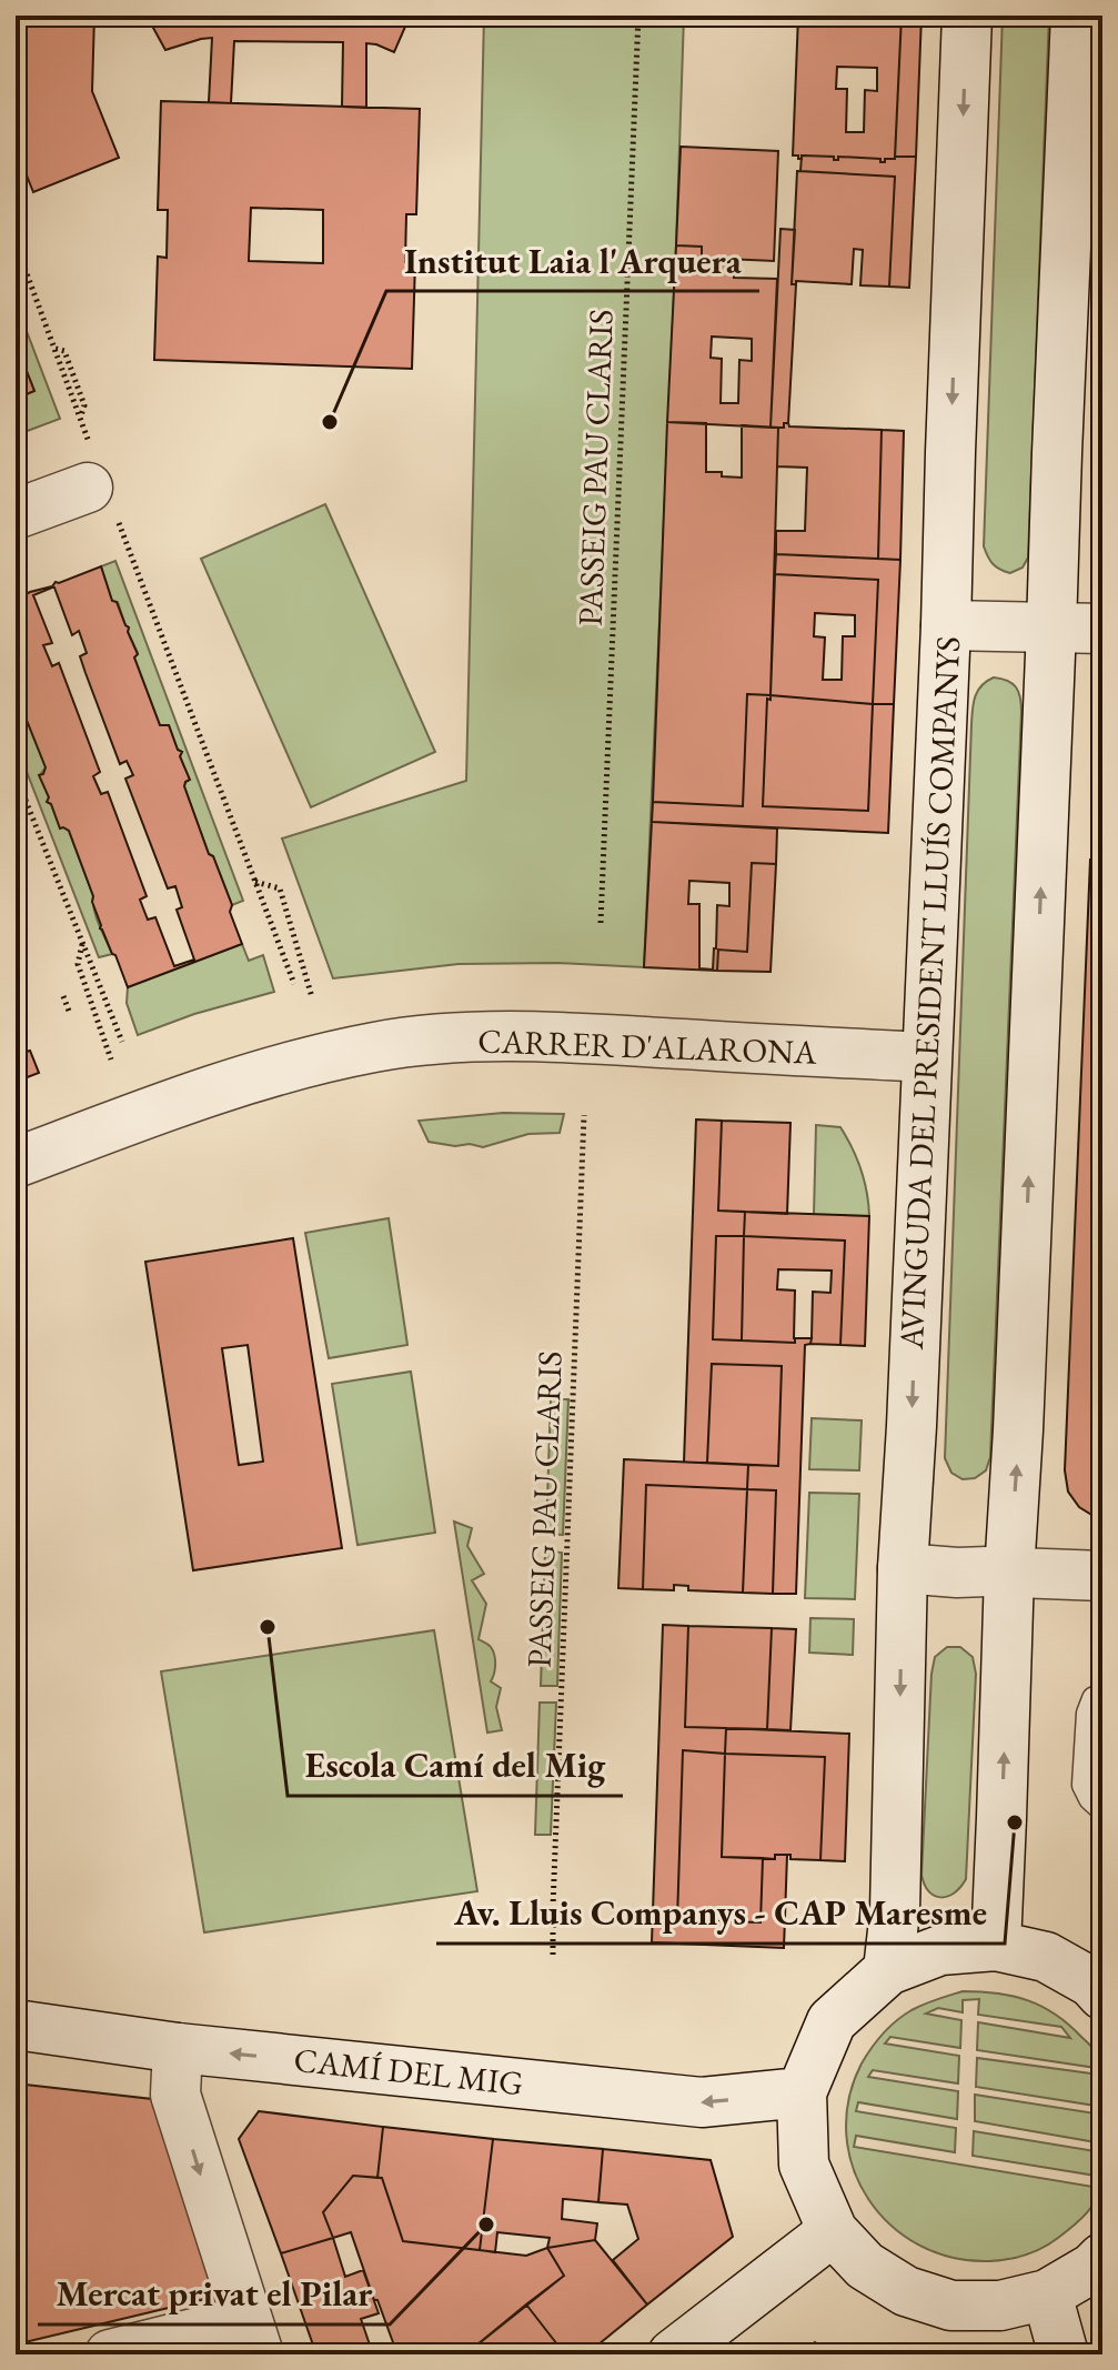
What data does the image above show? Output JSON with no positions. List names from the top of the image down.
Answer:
{
  "streets": {
    "street": ["AVINGUDA DEL PRESIDENT LLUÍS COMPANYS", "CARRER D'ALARONA", "CAMÍ DEL MIG"],
    "path": ["PASSEIG PAU CLARIS"]
  },
  "crossings": [
    ["AVINGUDA DEL PRESIDENT LLUÍS COMPANYS", "CARRER D'ALARONA"]
  ],
  "one_way": ["CAMÍ DEL MIG"],
  "places": [
    "Institut Laia l'Arquera",
    "Escola Camí del Mig",
    "Av. Lluis Companys - CAP Maresme",
    "Mercat privat el Pilar"
  ]
}
